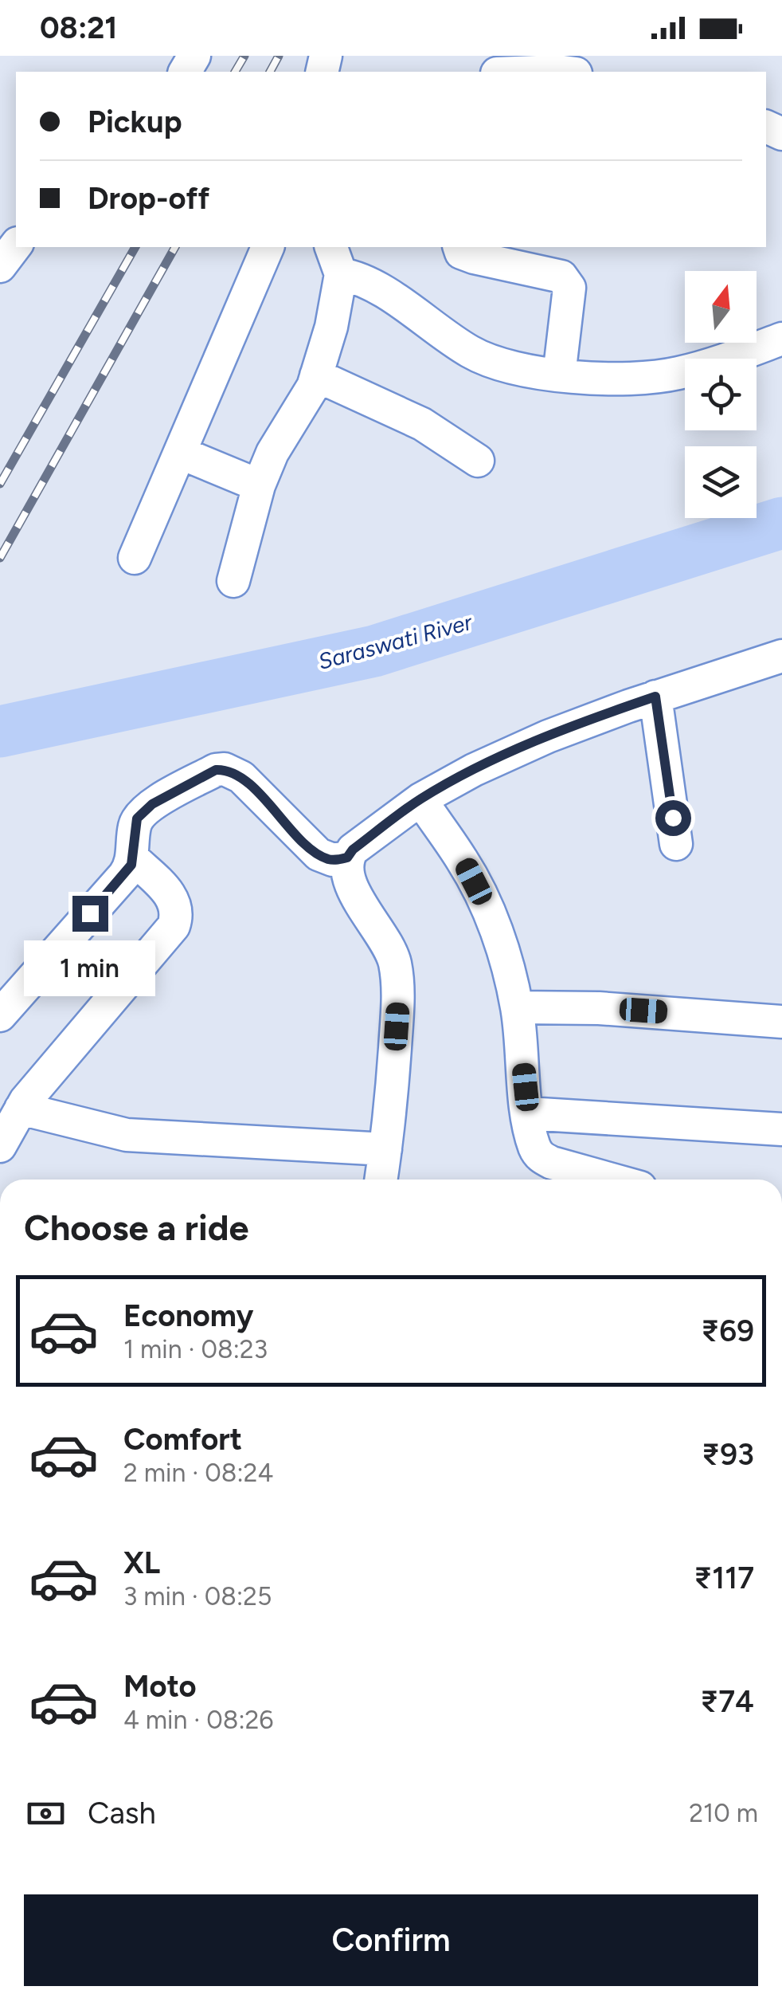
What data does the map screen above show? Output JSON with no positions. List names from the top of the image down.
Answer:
{
  "water": ["Saraswati River"],
  "north": "top",
  "page": {
    "status": "08:21",
    "banner": ["Pickup", "Drop-off"],
    "bubble": "1 min",
    "heading": "Choose a ride",
    "list": [
      {
        "name": "Economy",
        "note": "1 min · 08:23",
        "value": "₹69"
      },
      {
        "name": "Comfort",
        "note": "2 min · 08:24",
        "value": "₹93"
      },
      {
        "name": "XL",
        "note": "3 min · 08:25",
        "value": "₹117"
      },
      {
        "name": "Moto",
        "note": "4 min · 08:26",
        "value": "₹74"
      }
    ],
    "pay": ["Cash", "210 m"],
    "buttons": "Confirm"
  }
}
